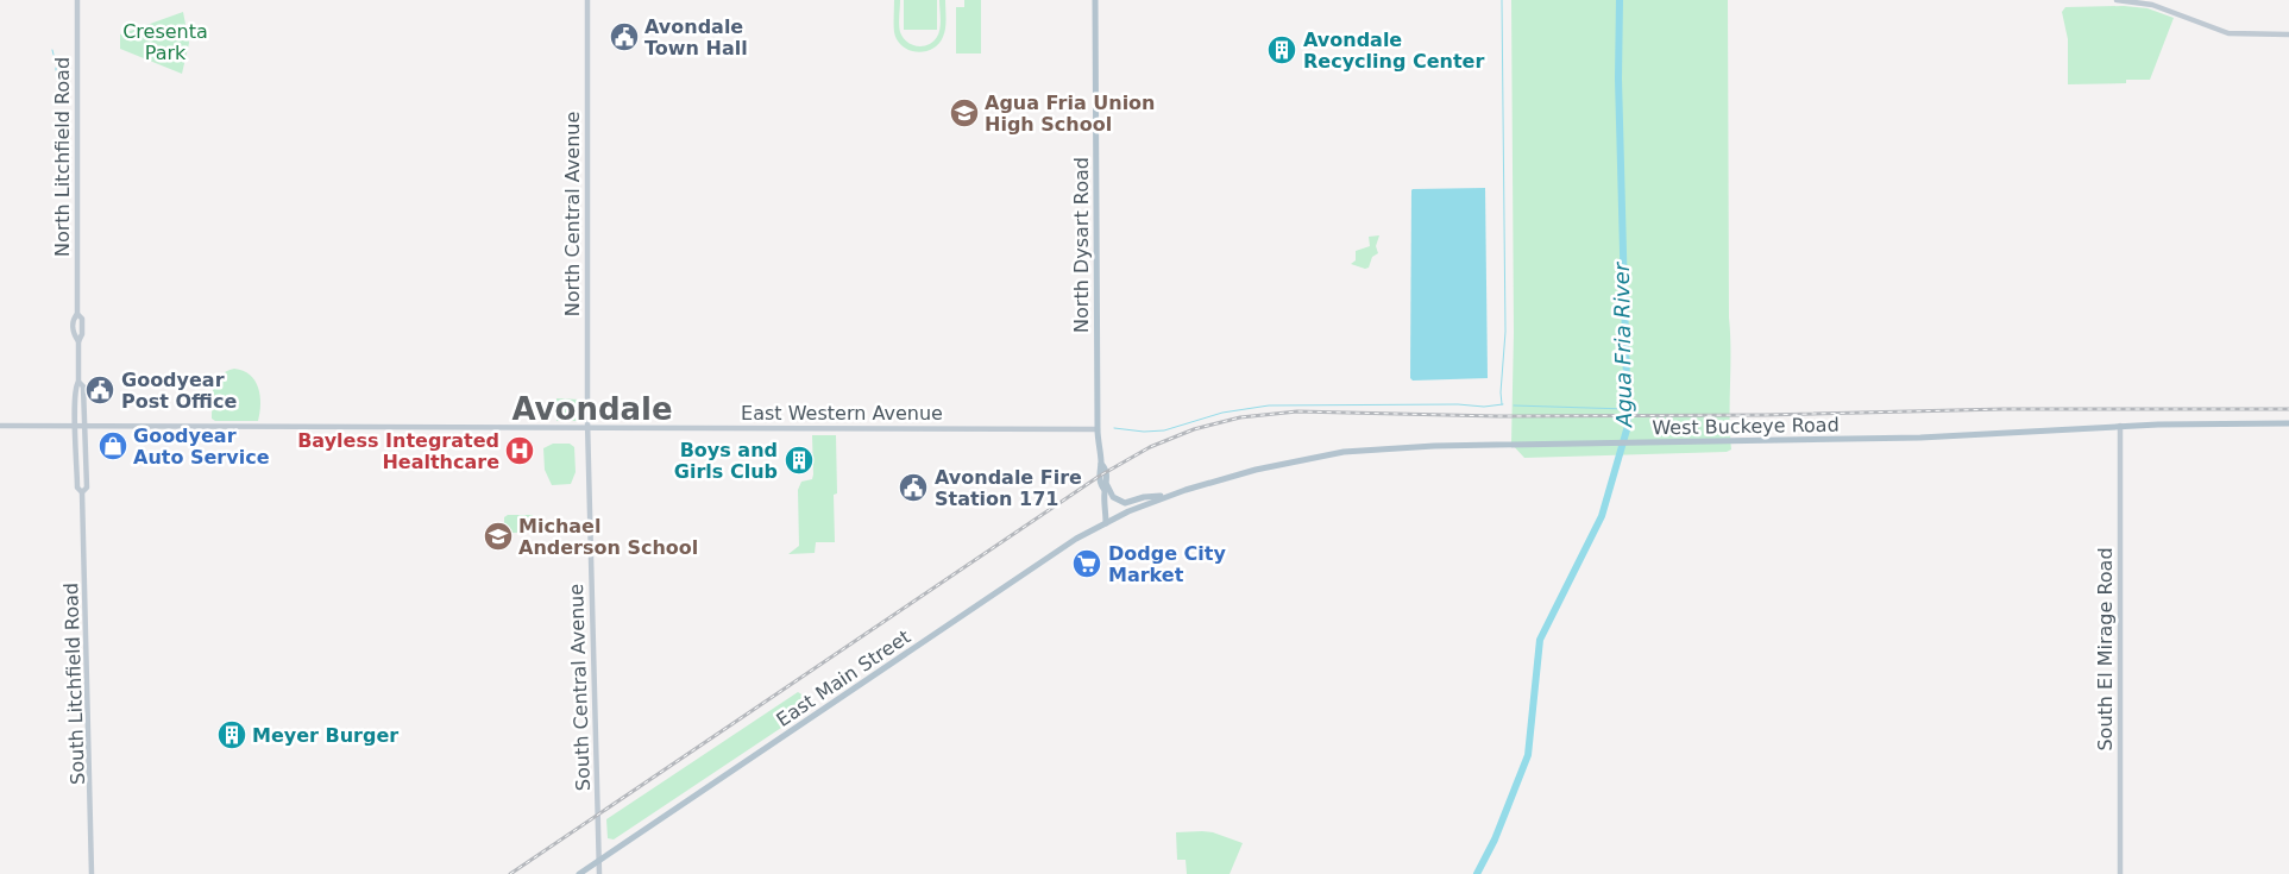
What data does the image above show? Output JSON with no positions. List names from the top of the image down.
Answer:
{
  "streets": {
    "main road": [
      "North Litchfield Road",
      "North Central Avenue",
      "North Dysart Road",
      "East Western Avenue",
      "West Buckeye Road",
      "South El Mirage Road",
      "East Main Street",
      "South Litchfield Road",
      "South Central Avenue"
    ]
  },
  "crossings": [
    ["North Litchfield Road", "East Western Avenue"],
    ["North Litchfield Road", "South Litchfield Road"],
    ["North Central Avenue", "East Western Avenue"],
    ["North Central Avenue", "South Central Avenue"],
    ["North Dysart Road", "East Western Avenue"],
    ["North Dysart Road", "West Buckeye Road"],
    ["North Dysart Road", "East Main Street"],
    ["East Western Avenue", "South Litchfield Road"],
    ["East Western Avenue", "South Central Avenue"],
    ["West Buckeye Road", "South El Mirage Road"],
    ["West Buckeye Road", "East Main Street"],
    ["East Main Street", "South Central Avenue"]
  ],
  "districts": ["Avondale"],
  "water": ["Agua Fria River"],
  "parks": ["Cresenta Park"],
  "places": {
    "public building": ["Avondale Town Hall", "Goodyear Post Office", "Avondale Fire Station 171"],
    "building": ["Avondale Recycling Center", "Boys and Girls Club", "Meyer Burger"],
    "school or university": ["Agua Fria Union High School", "Michael Anderson School"],
    "shop": ["Goodyear Auto Service"],
    "hospital": ["Bayless Integrated Healthcare"],
    "supermarket": ["Dodge City Market"]
  }
}
